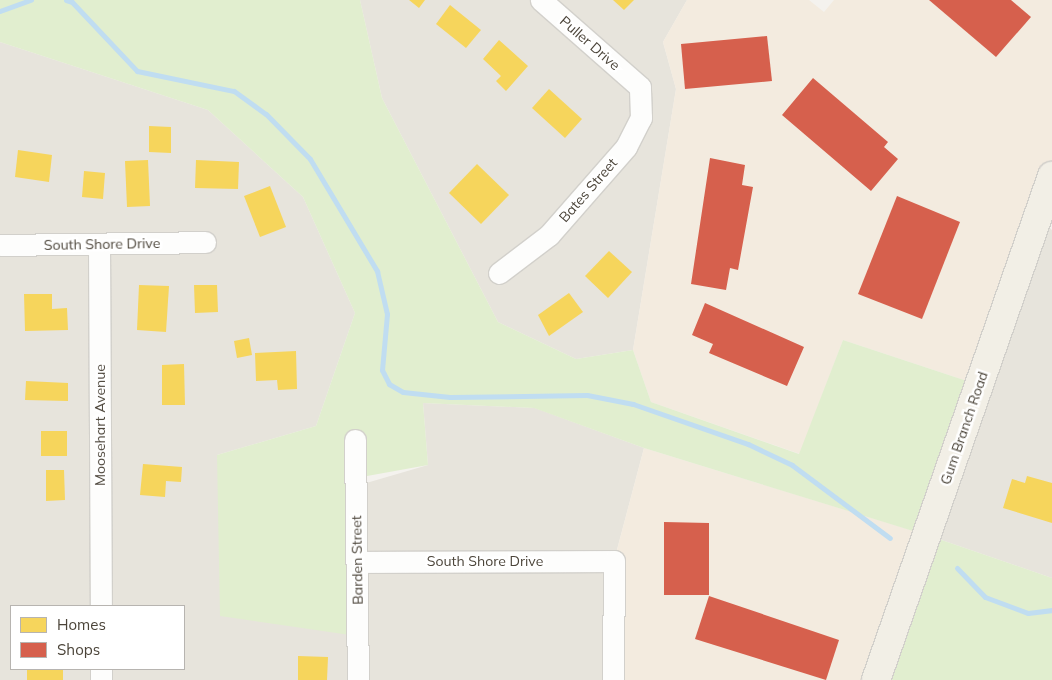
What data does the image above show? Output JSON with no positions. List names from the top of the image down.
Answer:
{
  "streets": {
    "main road": ["Gum Branch Road"],
    "street": [
      "Puller Drive",
      "Bates Street",
      "South Shore Drive",
      "Moosehart Avenue",
      "Barden Street"
    ]
  },
  "crossings": [
    ["Puller Drive", "Bates Street"],
    ["South Shore Drive", "Moosehart Avenue"],
    ["South Shore Drive", "Barden Street"]
  ],
  "legend": ["Homes", "Shops"]
}
